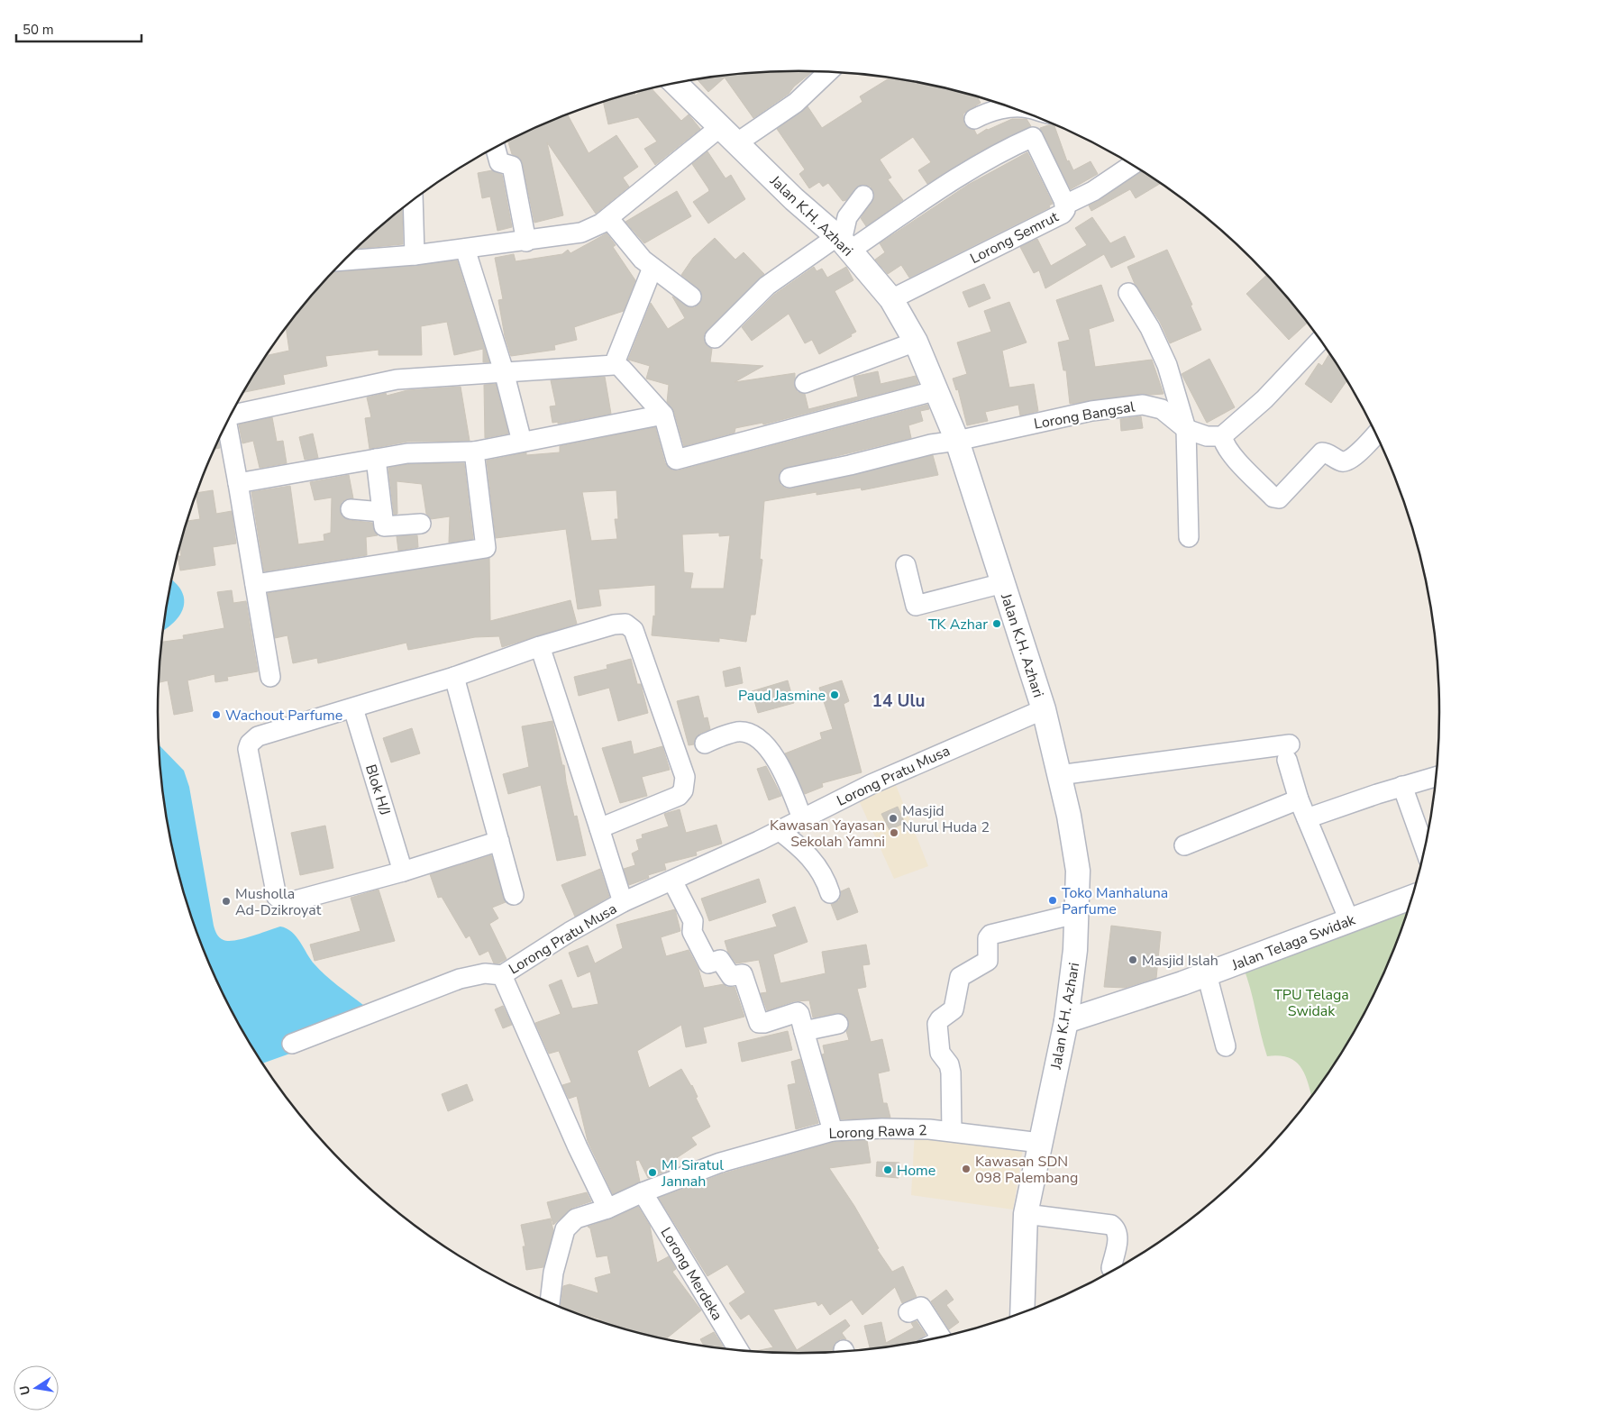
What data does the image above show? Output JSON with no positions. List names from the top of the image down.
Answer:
{
  "streets": {
    "street": [
      "Jalan K.H. Azhari",
      "Lorong Semrut",
      "Lorong Bangsal",
      "Lorong Pratu Musa",
      "Blok H/J",
      "Jalan Telaga Swidak",
      "Lorong Rawa 2",
      "Lorong Merdeka"
    ]
  },
  "crossings": [
    ["Jalan K.H. Azhari", "Lorong Semrut"],
    ["Jalan K.H. Azhari", "Lorong Bangsal"],
    ["Jalan K.H. Azhari", "Lorong Pratu Musa"],
    ["Jalan K.H. Azhari", "Jalan Telaga Swidak"],
    ["Jalan K.H. Azhari", "Lorong Rawa 2"],
    ["Lorong Rawa 2", "Lorong Merdeka"]
  ],
  "districts": ["14 Ulu"],
  "parks": ["TPU Telaga Swidak"],
  "places": [
    "TK Azhar",
    "Paud Jasmine",
    "Wachout Parfume",
    "Masjid Nurul Huda 2",
    "Kawasan Yayasan Sekolah Yamni",
    "Toko Manhaluna Parfume",
    "Musholla Ad-Dzikroyat",
    "Masjid Islah",
    "Kawasan SDN 098 Palembang",
    "Home",
    "MI Siratul Jannah"
  ],
  "scale_bar": "50 m",
  "north": "left"
}
